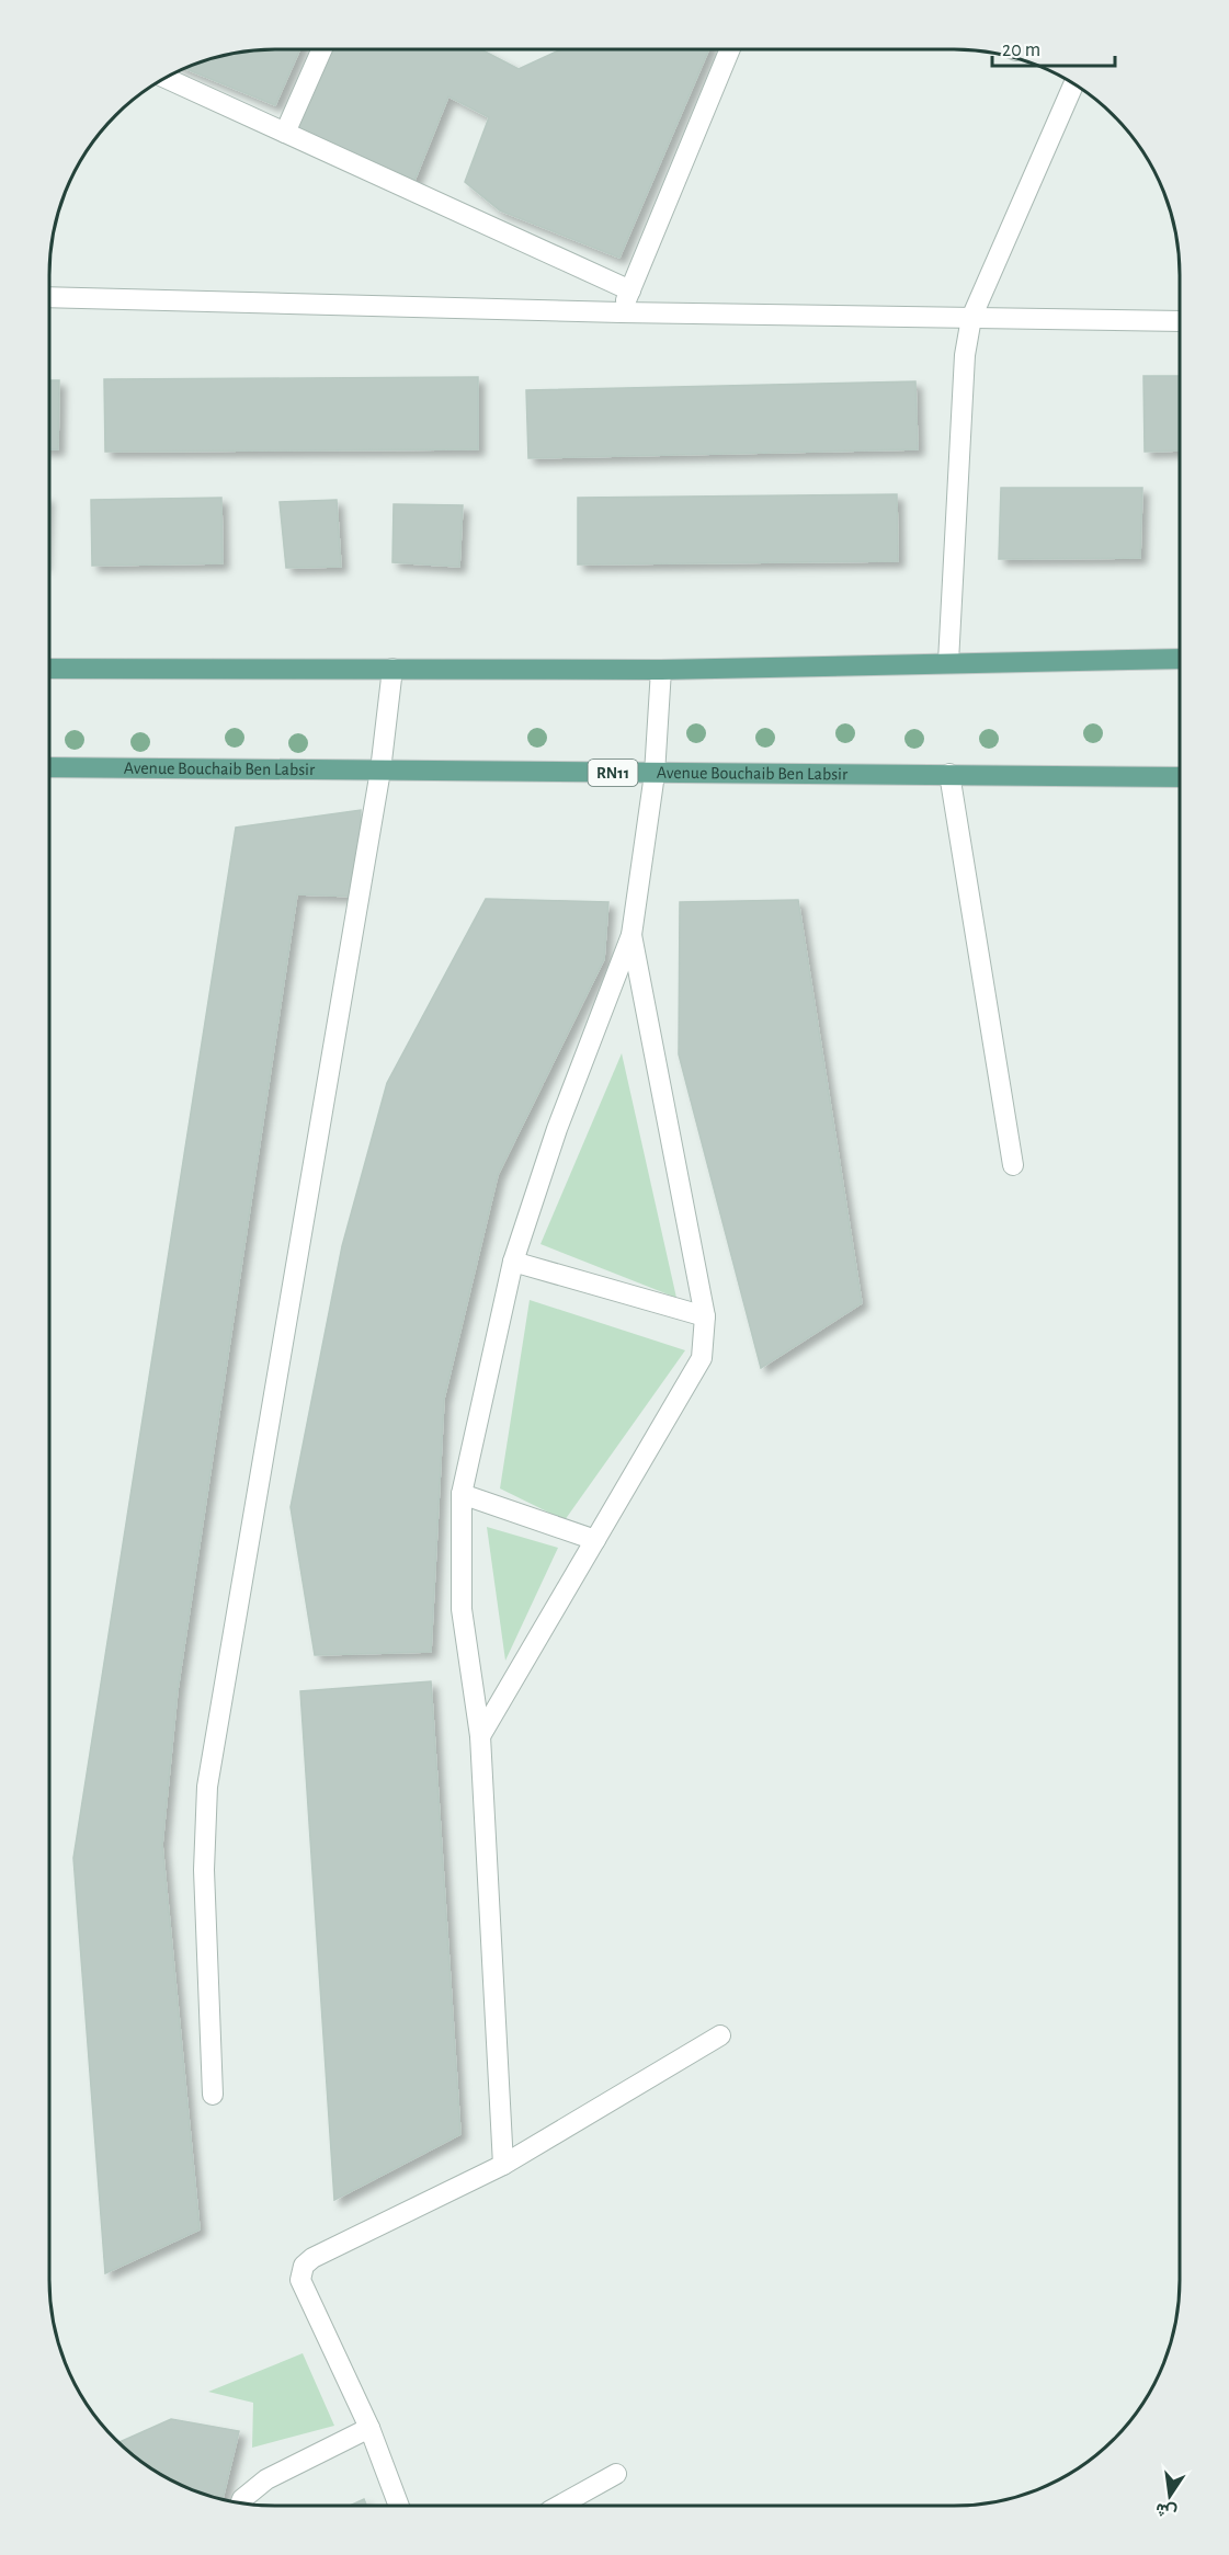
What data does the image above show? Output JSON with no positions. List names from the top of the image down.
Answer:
{
  "streets": {
    "main road": ["Avenue Bouchaib Ben Labsir", "RN11"]
  },
  "scale_bar": "20 m",
  "north": "bottom"
}
